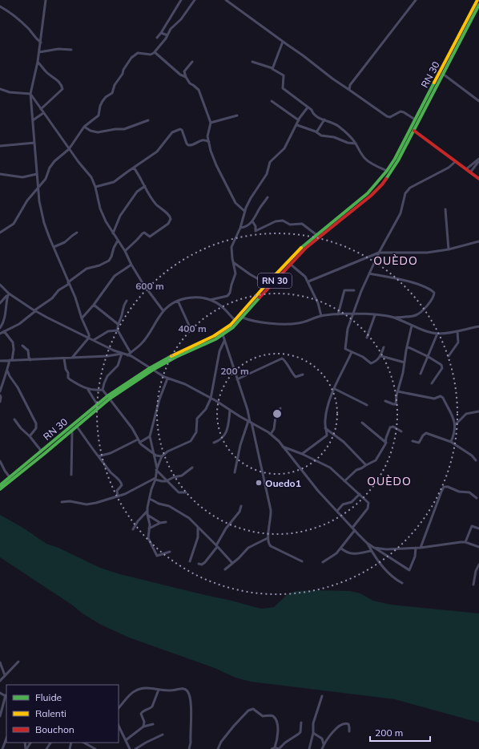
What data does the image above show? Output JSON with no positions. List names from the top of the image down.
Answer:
{
  "streets": {
    "main road": ["RN 30"]
  },
  "districts": ["OUÈDO", "OUÈDO"],
  "places": ["Ouedo1"],
  "legend": ["Fluide", "Ralenti", "Bouchon"],
  "scale_bar": "200 m",
  "rings": ["600 m", "400 m", "200 m"]
}
